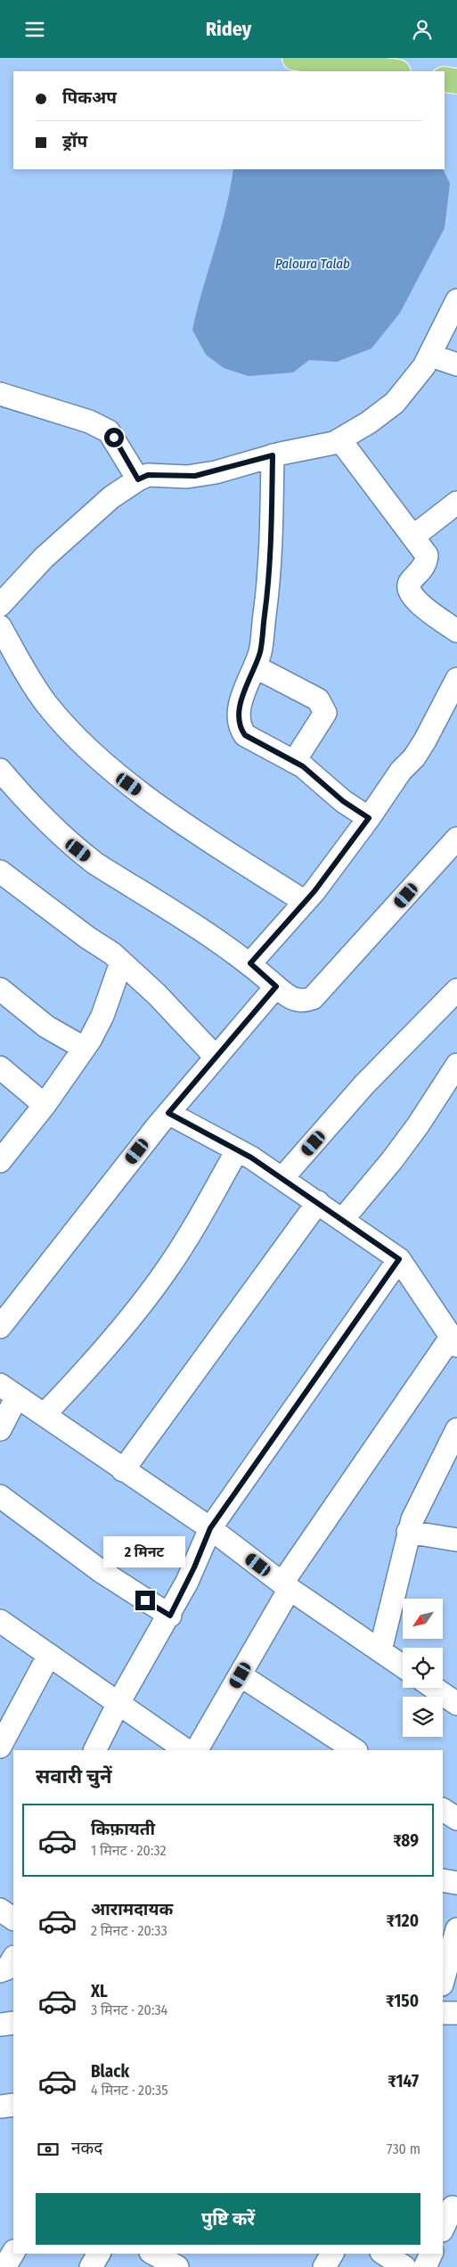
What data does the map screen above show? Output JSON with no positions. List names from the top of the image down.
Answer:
{
  "water": ["Paloura Talab"],
  "north": "bottom left",
  "page": {
    "header": "Ridey",
    "banner": ["पिकअप", "ड्रॉप"],
    "bubble": "2 मिनट",
    "heading": "सवारी चुनें",
    "list": [
      {
        "name": "किफ़ायती",
        "note": "1 मिनट · 20:32",
        "value": "₹89"
      },
      {
        "name": "आरामदायक",
        "note": "2 मिनट · 20:33",
        "value": "₹120"
      },
      {
        "name": "XL",
        "note": "3 मिनट · 20:34",
        "value": "₹150"
      },
      {
        "name": "Black",
        "note": "4 मिनट · 20:35",
        "value": "₹147"
      }
    ],
    "pay": ["नकद", "730 m"],
    "buttons": "पुष्टि करें"
  }
}
